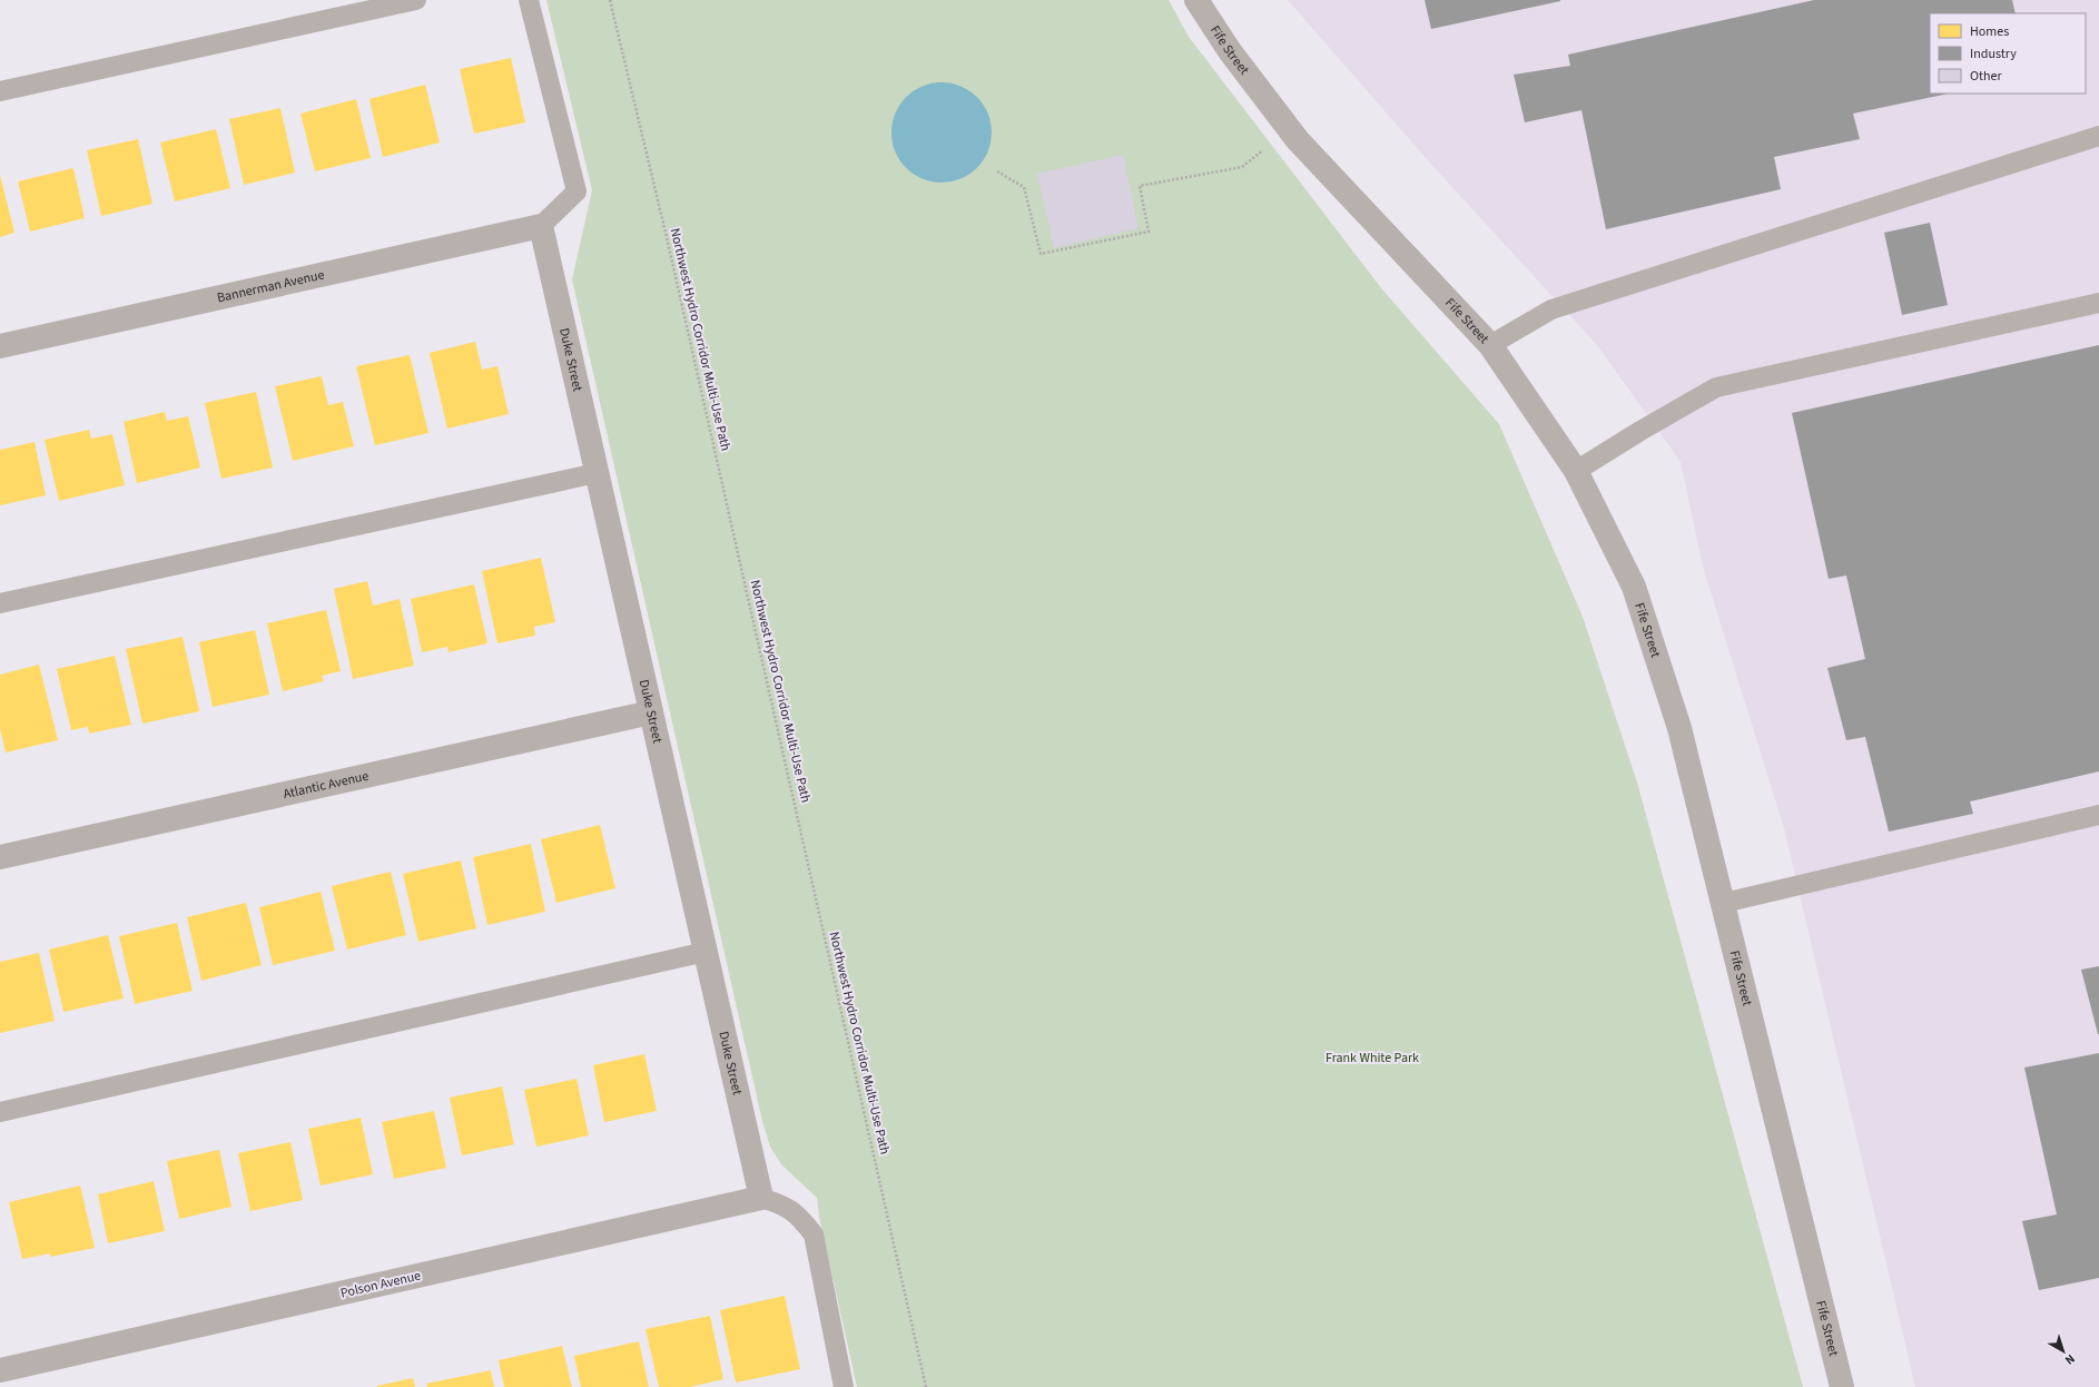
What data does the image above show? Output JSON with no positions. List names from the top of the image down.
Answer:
{
  "streets": {
    "street": [
      "Fife Street",
      "Bannerman Avenue",
      "Duke Street",
      "Atlantic Avenue",
      "Polson Avenue"
    ],
    "path": ["Northwest Hydro Corridor Multi-Use Path"]
  },
  "crossings": [
    ["Bannerman Avenue", "Duke Street"],
    ["Duke Street", "Atlantic Avenue"],
    ["Duke Street", "Polson Avenue"]
  ],
  "parks": ["Frank White Park"],
  "legend": ["Homes", "Industry", "Other"],
  "north": "bottom right"
}
